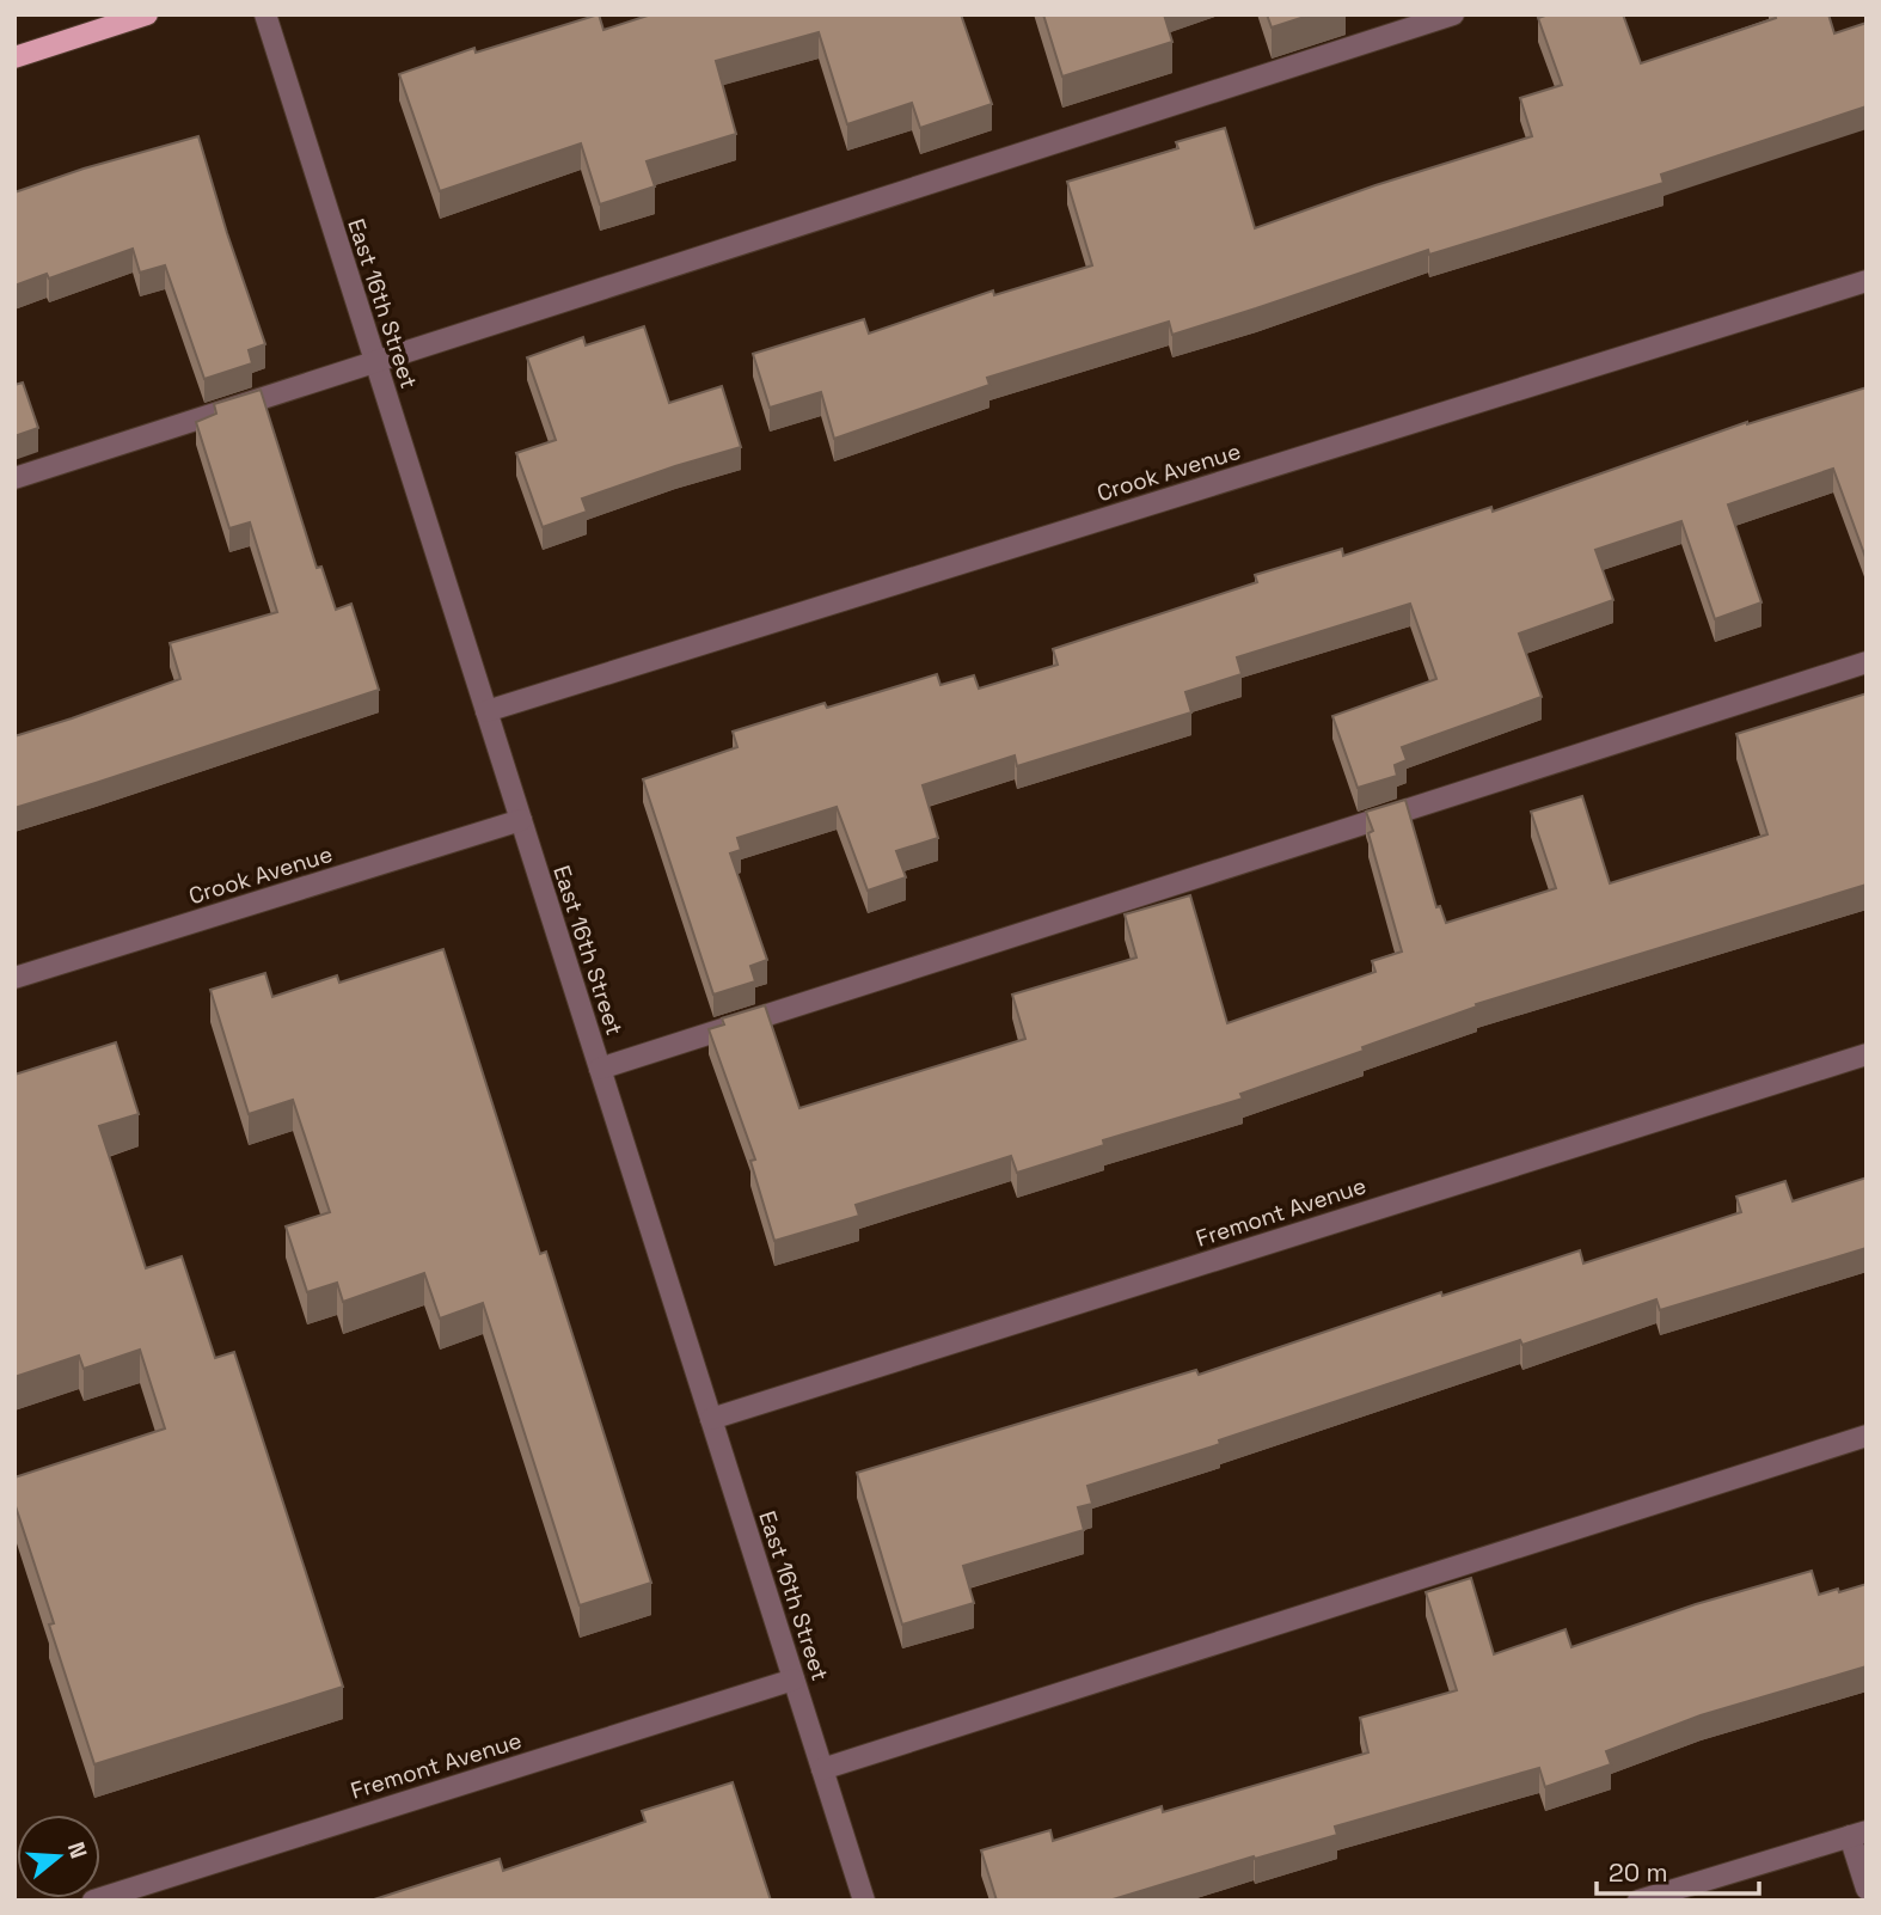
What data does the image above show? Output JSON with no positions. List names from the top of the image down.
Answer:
{
  "streets": {
    "street": ["East 16th Street", "Crook Avenue", "Fremont Avenue"]
  },
  "crossings": [
    ["East 16th Street", "Crook Avenue"],
    ["East 16th Street", "Fremont Avenue"]
  ],
  "scale_bar": "20 m",
  "north": "right"
}
